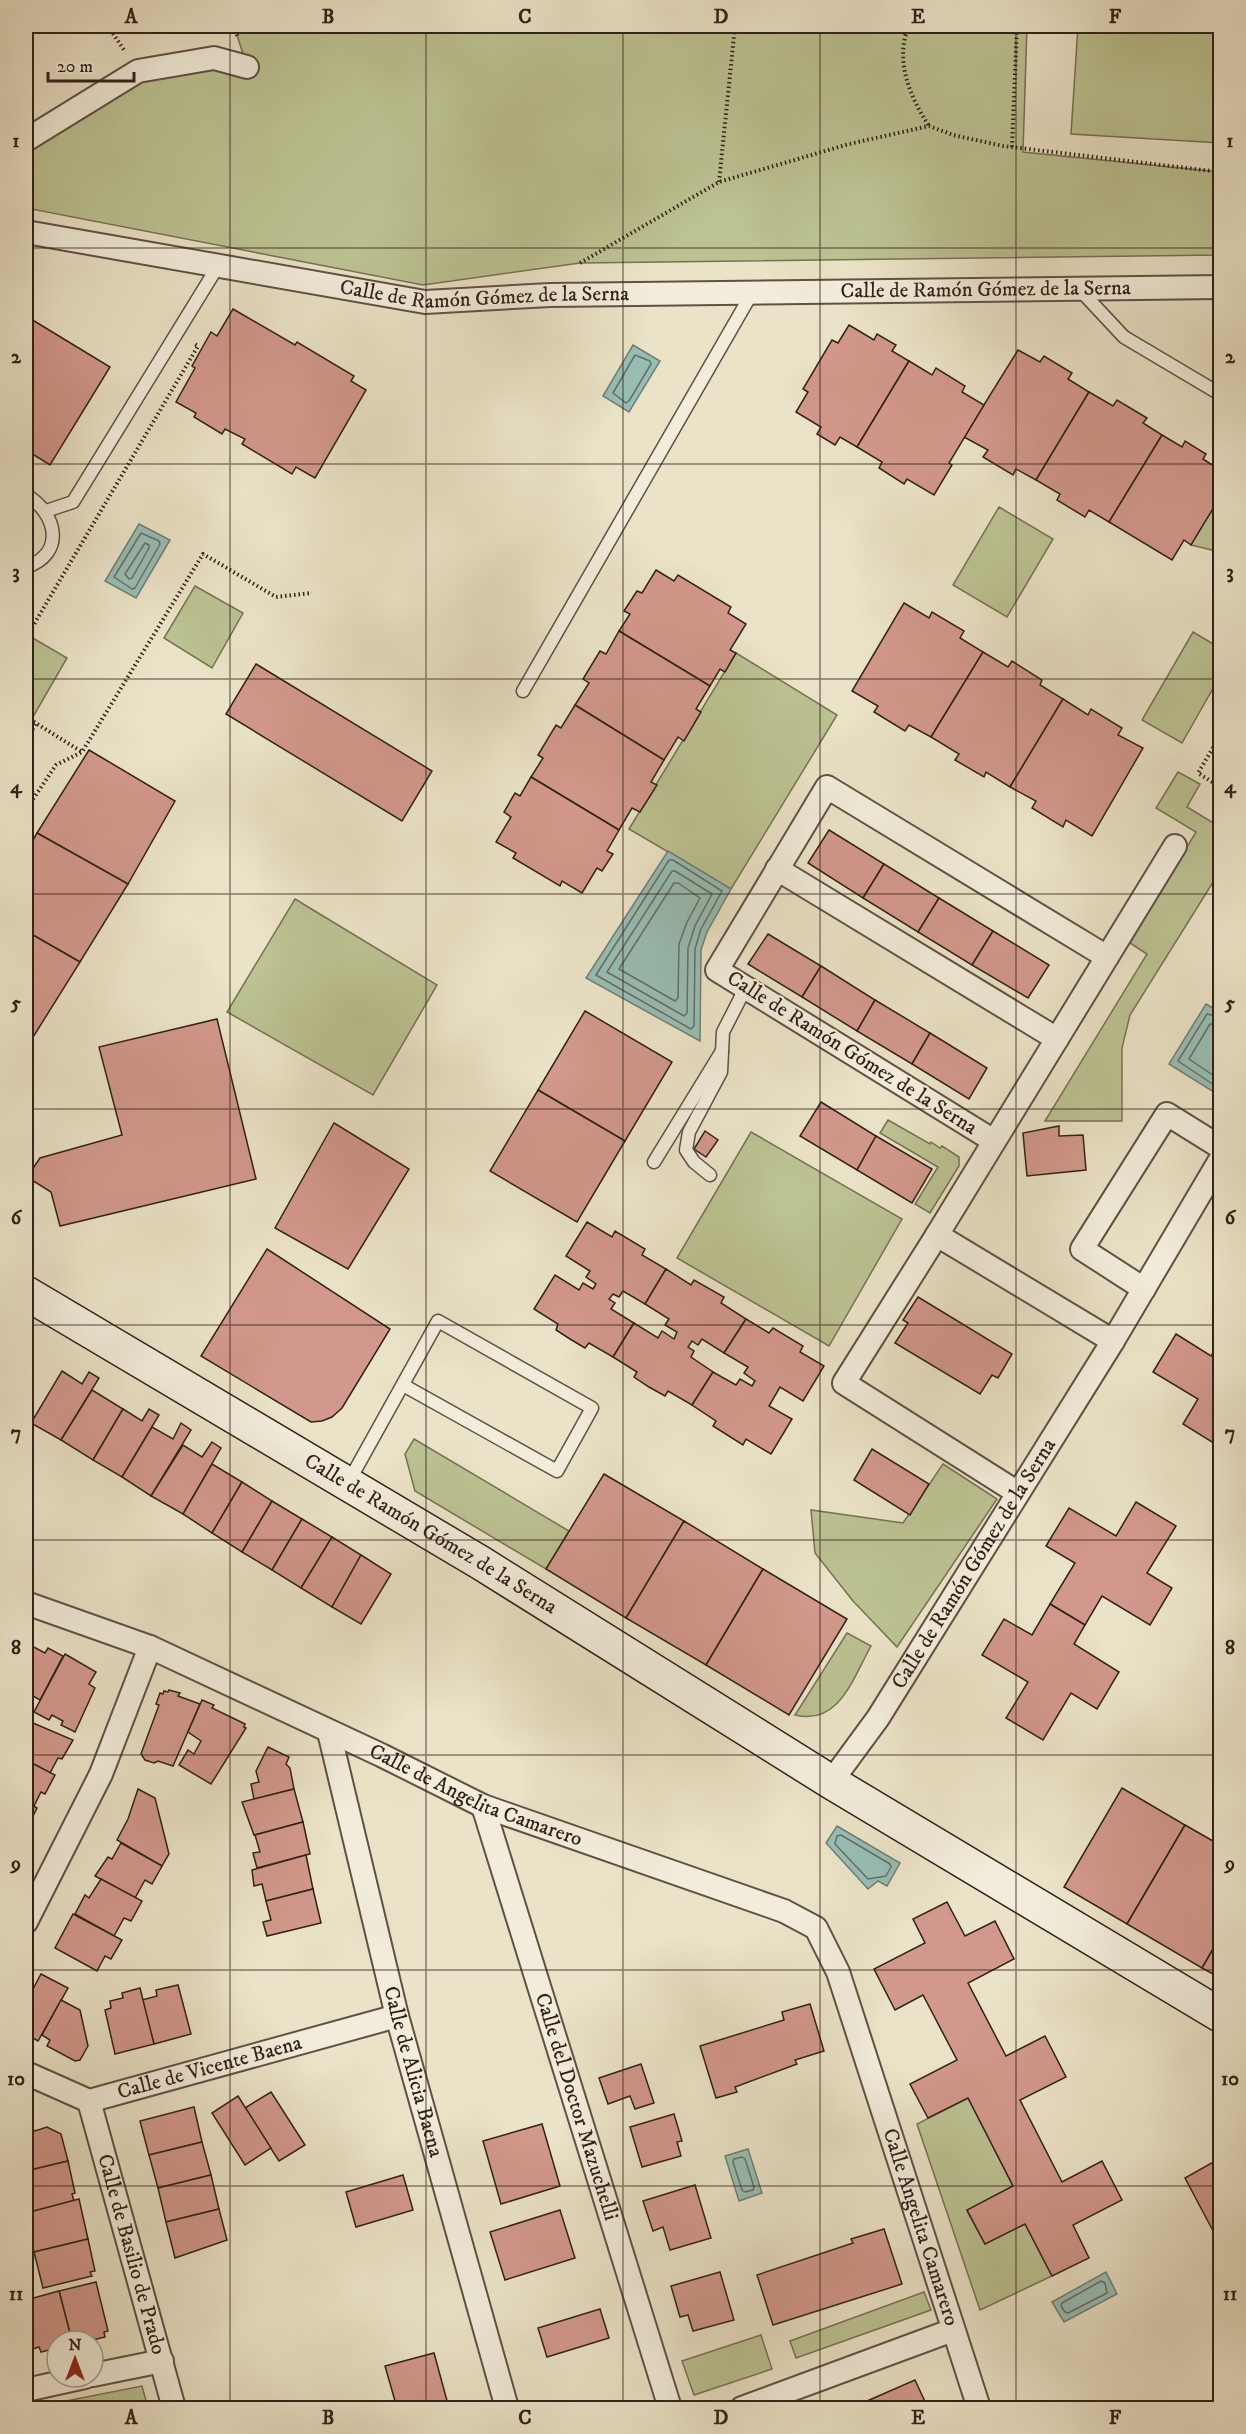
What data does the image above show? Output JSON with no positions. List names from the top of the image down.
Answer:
{
  "streets": {
    "street": [
      "Calle de Ramón Gómez de la Serna",
      "Calle de Angelita Camarero",
      "Calle de Vicente Baena",
      "Calle de Alicia Baena",
      "Calle del Doctor Mazuchelli",
      "Calle Angelita Camarero",
      "Calle de Basilio de Prado"
    ]
  },
  "crossings": [
    ["Calle de Angelita Camarero", "Calle de Alicia Baena"],
    ["Calle de Angelita Camarero", "Calle del Doctor Mazuchelli"],
    ["Calle de Angelita Camarero", "Calle Angelita Camarero"],
    ["Calle de Vicente Baena", "Calle de Alicia Baena"],
    ["Calle de Vicente Baena", "Calle de Basilio de Prado"]
  ],
  "scale_bar": "20 m",
  "north": "top",
  "grid": {
    "columns": [
      "A",
      "B",
      "C",
      "D",
      "E",
      "F"
    ],
    "rows": [
      "1",
      "2",
      "3",
      "4",
      "5",
      "6",
      "7",
      "8",
      "9",
      "10",
      "11"
    ]
  }
}
